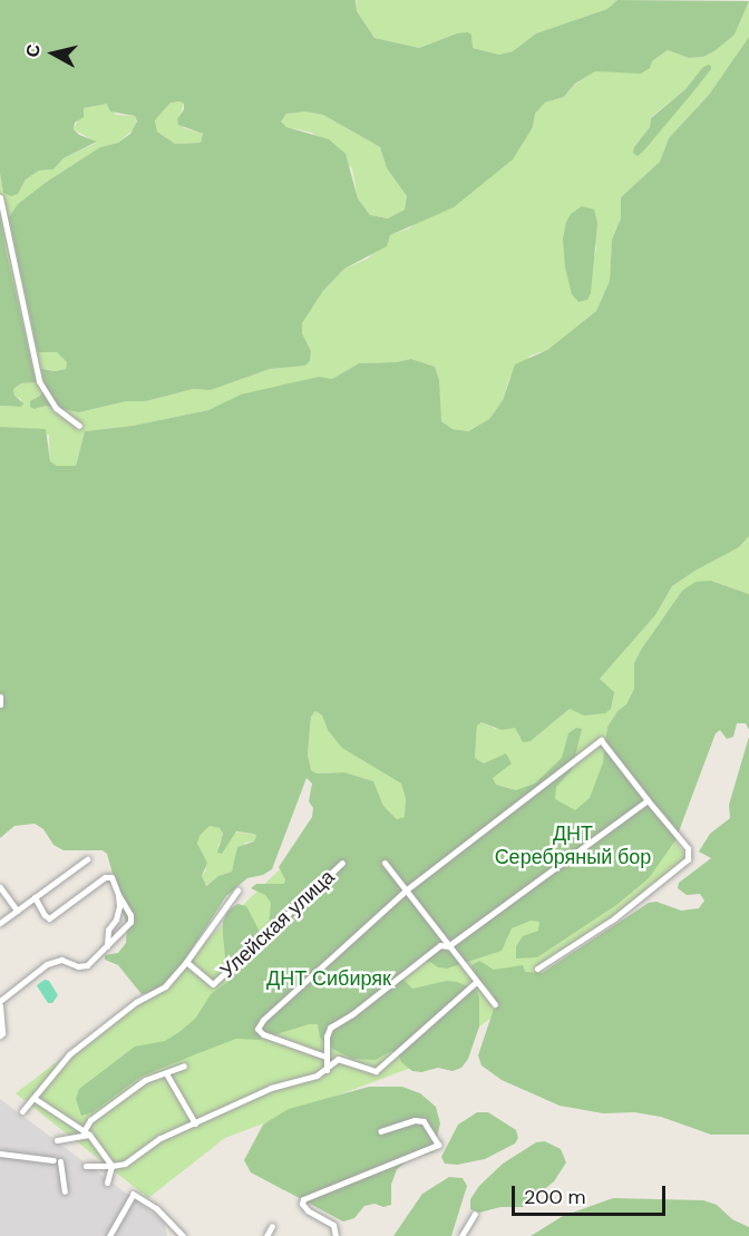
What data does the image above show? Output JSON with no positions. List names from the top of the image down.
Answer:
{
  "streets": {
    "street": ["Улейская улица"]
  },
  "parks": ["ДНТ Серебряный бор", "ДНТ Сибиряк"],
  "scale_bar": "200 m",
  "north": "left"
}
